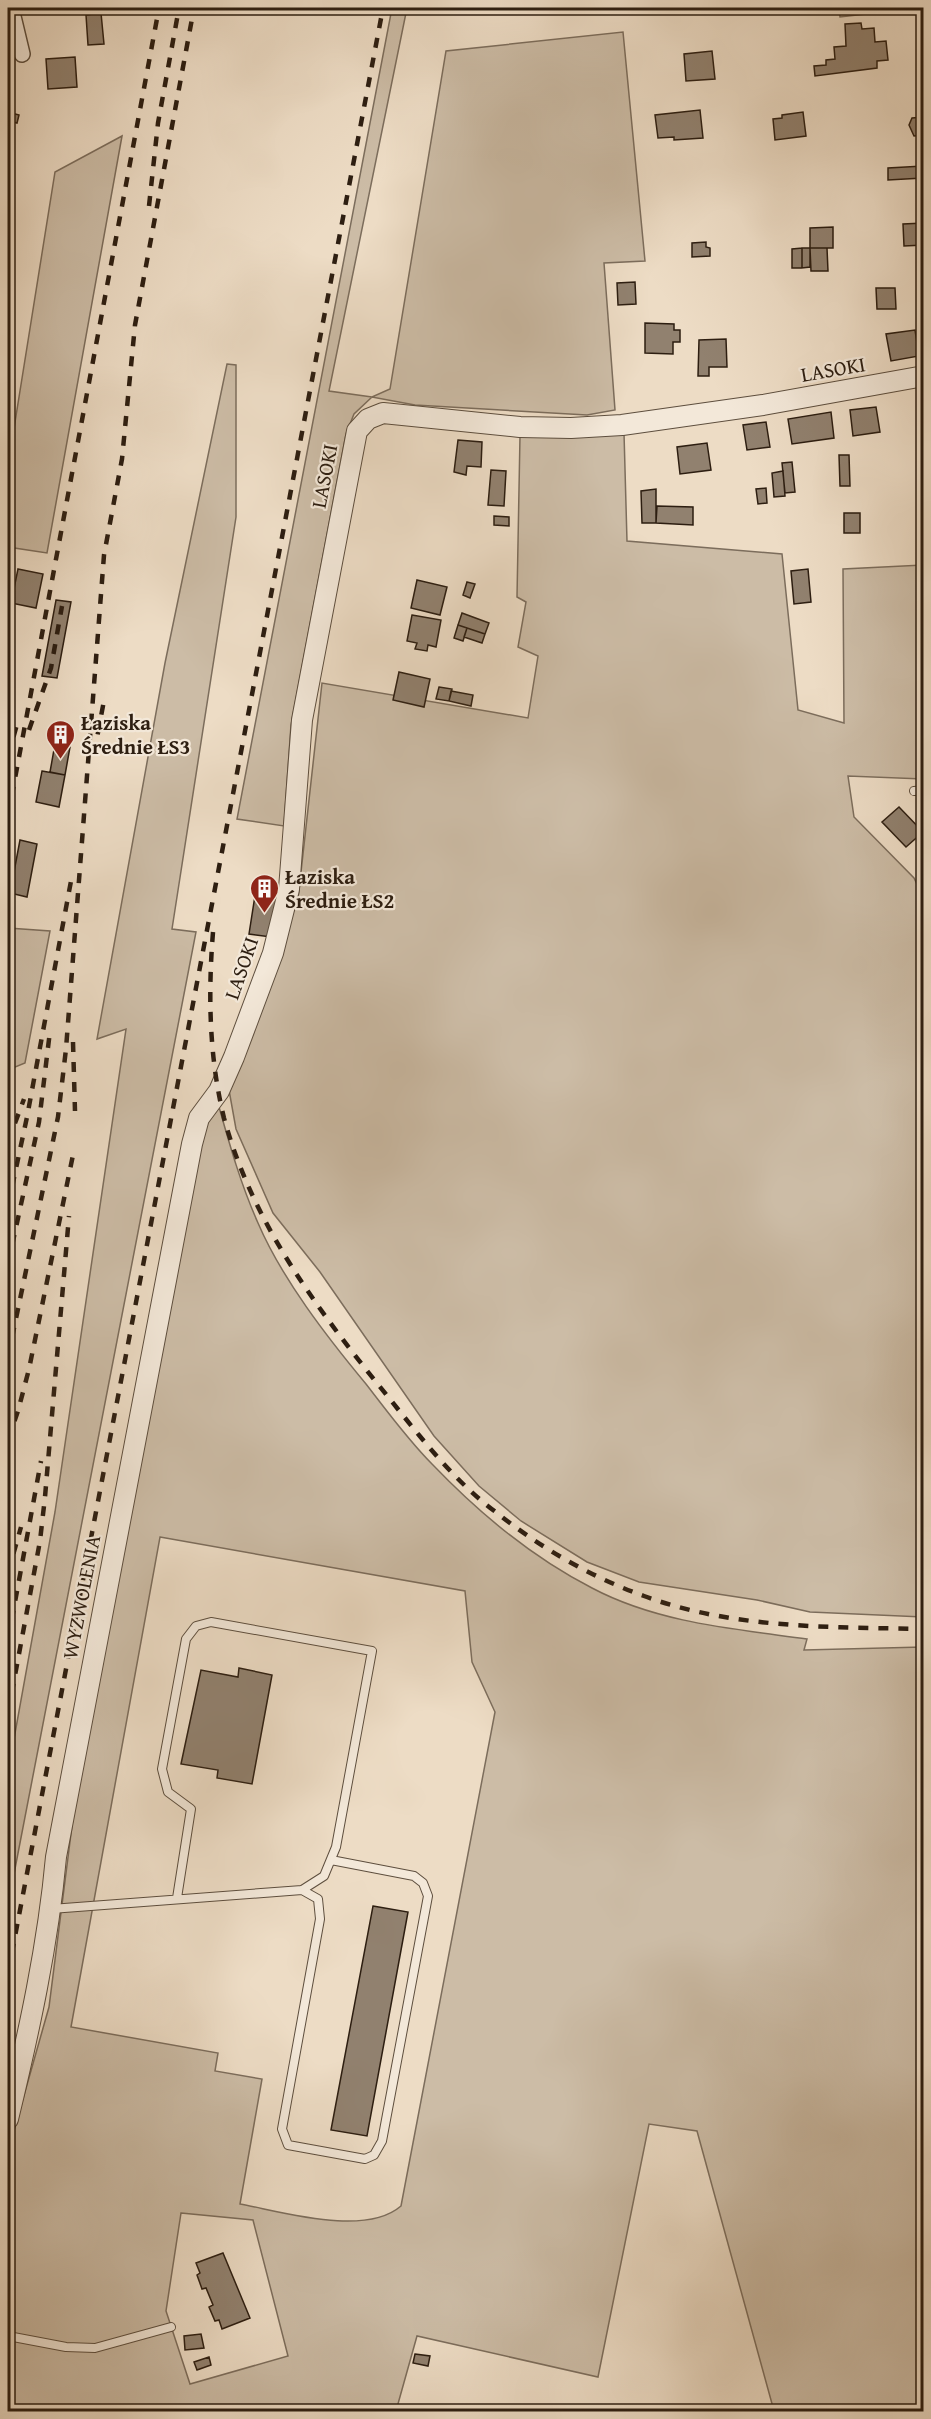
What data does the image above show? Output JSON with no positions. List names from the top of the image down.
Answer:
{
  "streets": {
    "street": ["LASOKI", "WYZWOLENIA"]
  },
  "crossings": [
    ["LASOKI", "WYZWOLENIA"]
  ],
  "places": {
    "building": ["Łaziska Średnie ŁS3", "Łaziska Średnie ŁS2"]
  }
}
